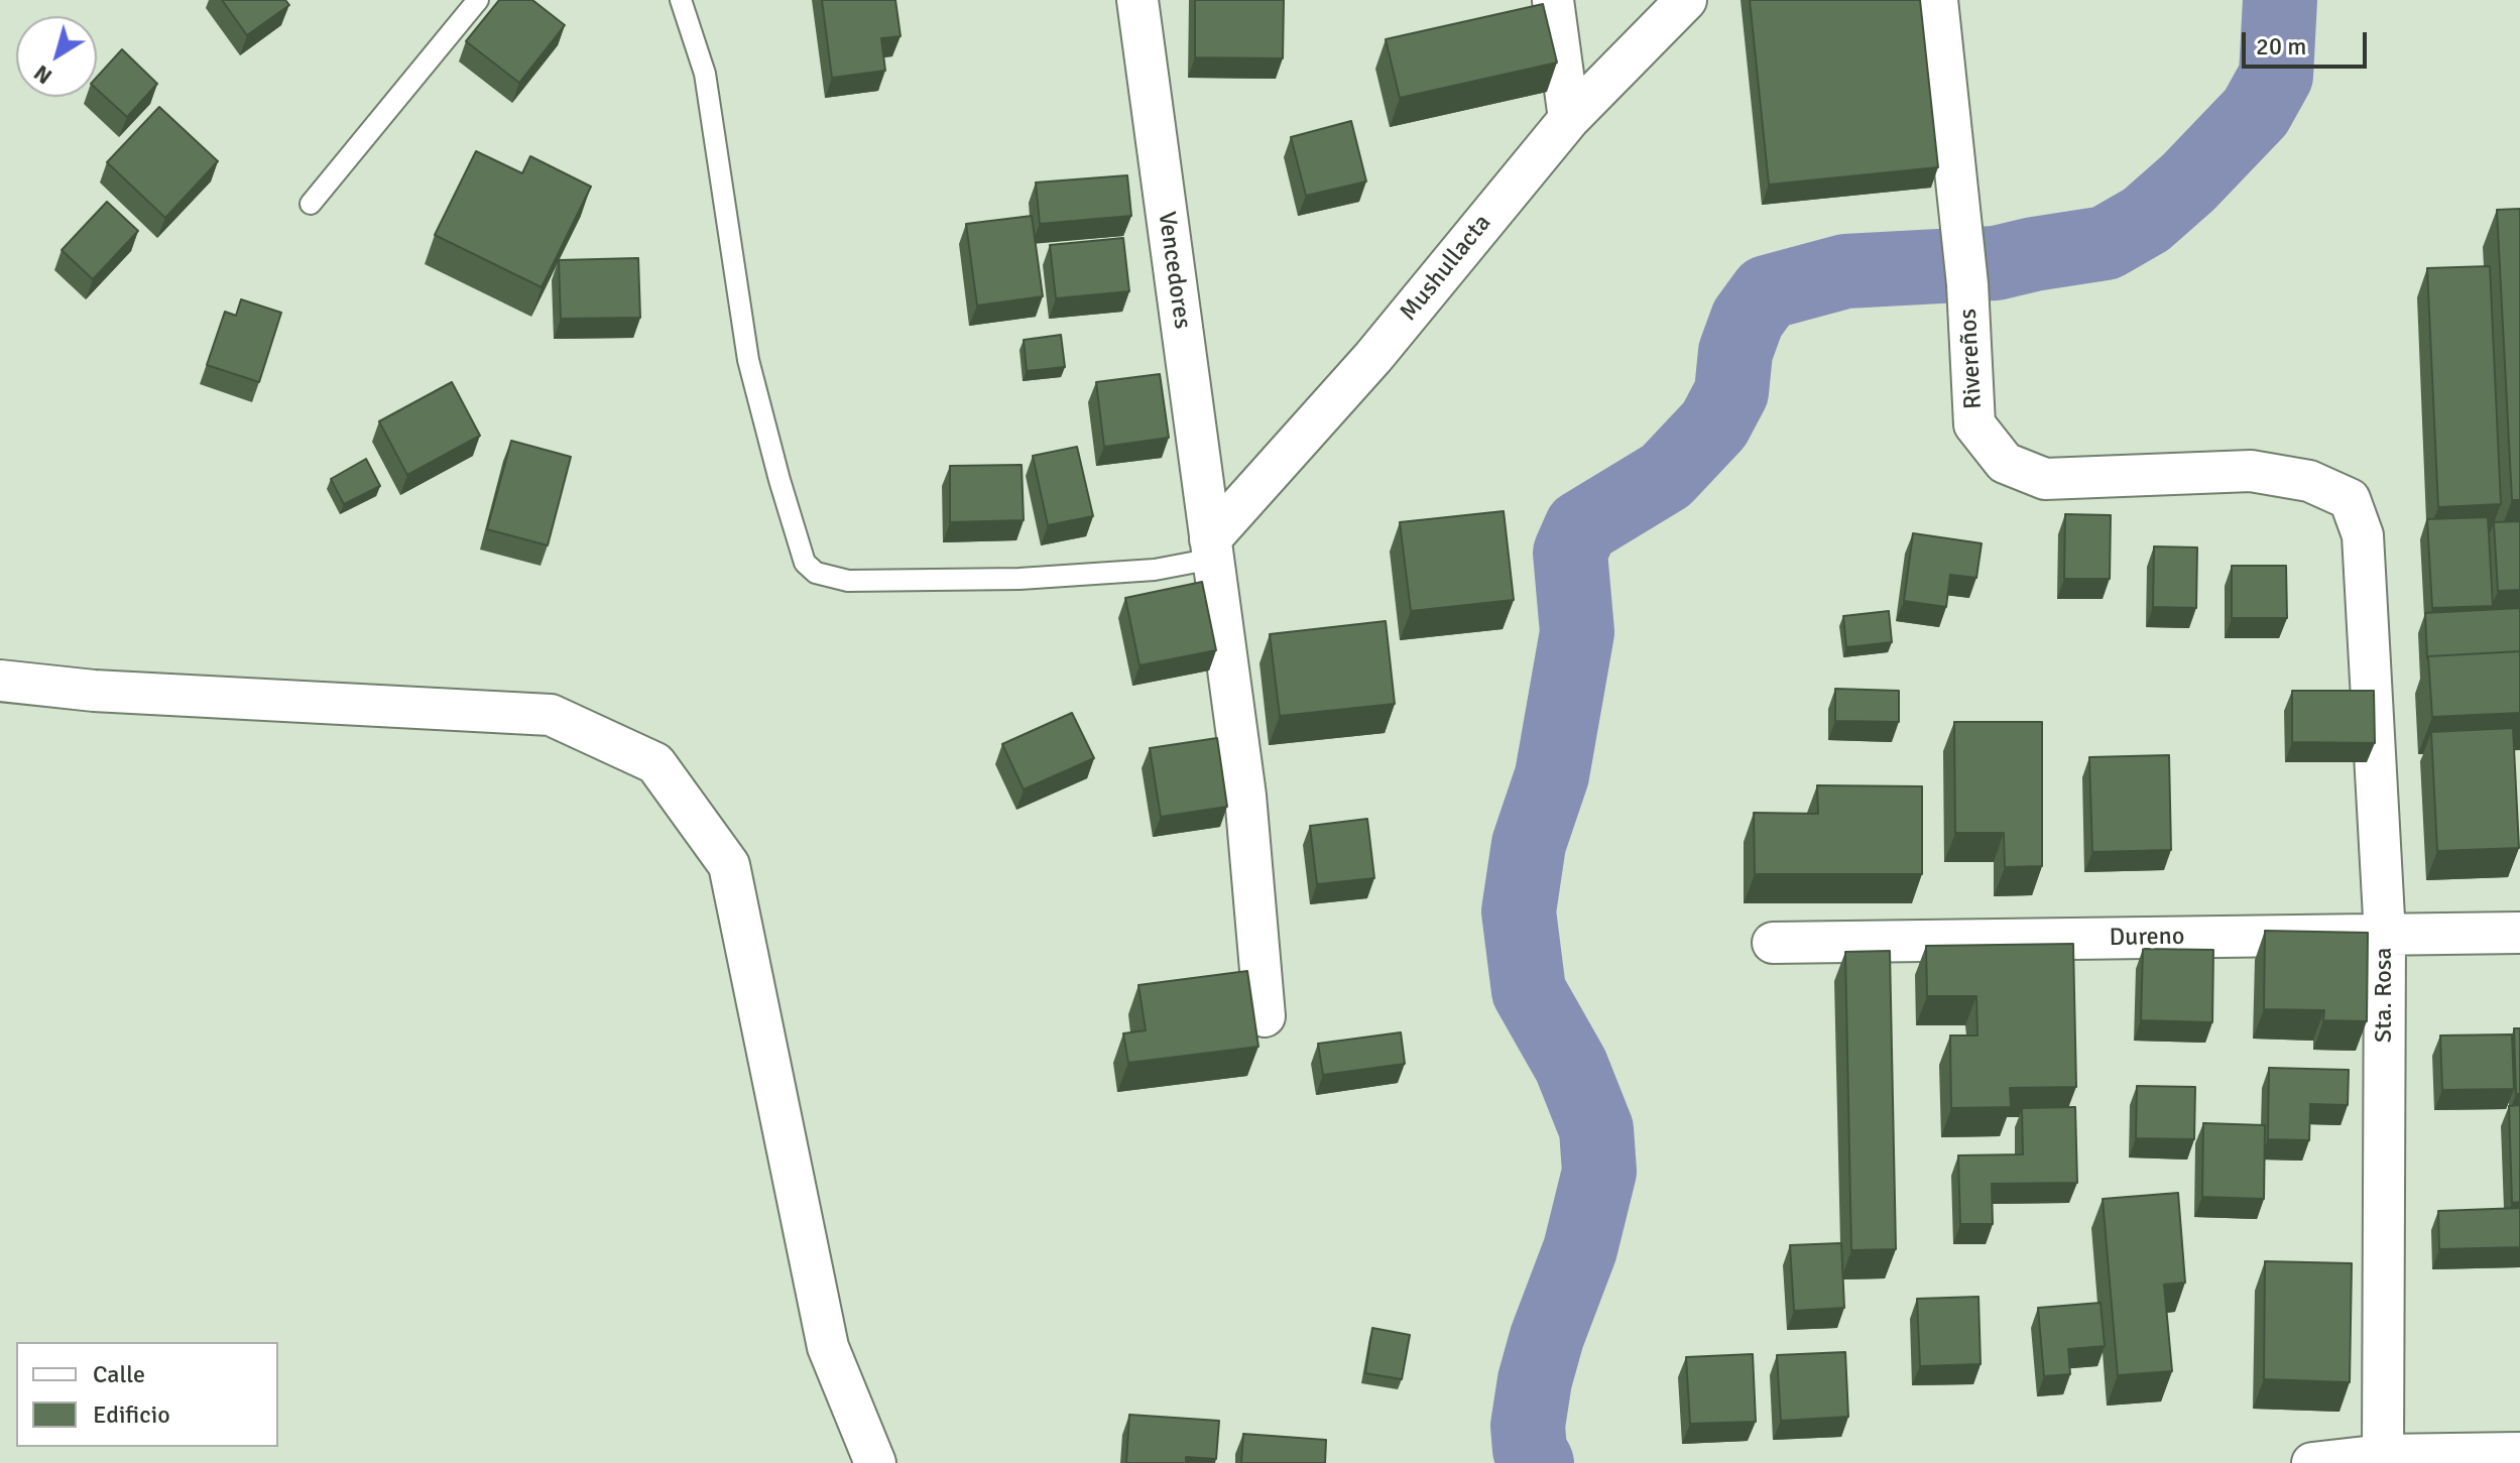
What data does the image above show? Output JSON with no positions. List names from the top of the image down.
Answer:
{
  "streets": {
    "street": [
      "Mushullacta",
      "Vencedores",
      "Rivereños",
      "Dureno",
      "Sta. Rosa"
    ]
  },
  "crossings": [
    ["Mushullacta", "Vencedores"],
    ["Rivereños", "Sta. Rosa"],
    ["Dureno", "Sta. Rosa"]
  ],
  "legend": ["Calle", "Edificio"],
  "scale_bar": "20 m",
  "north": "bottom left"
}
